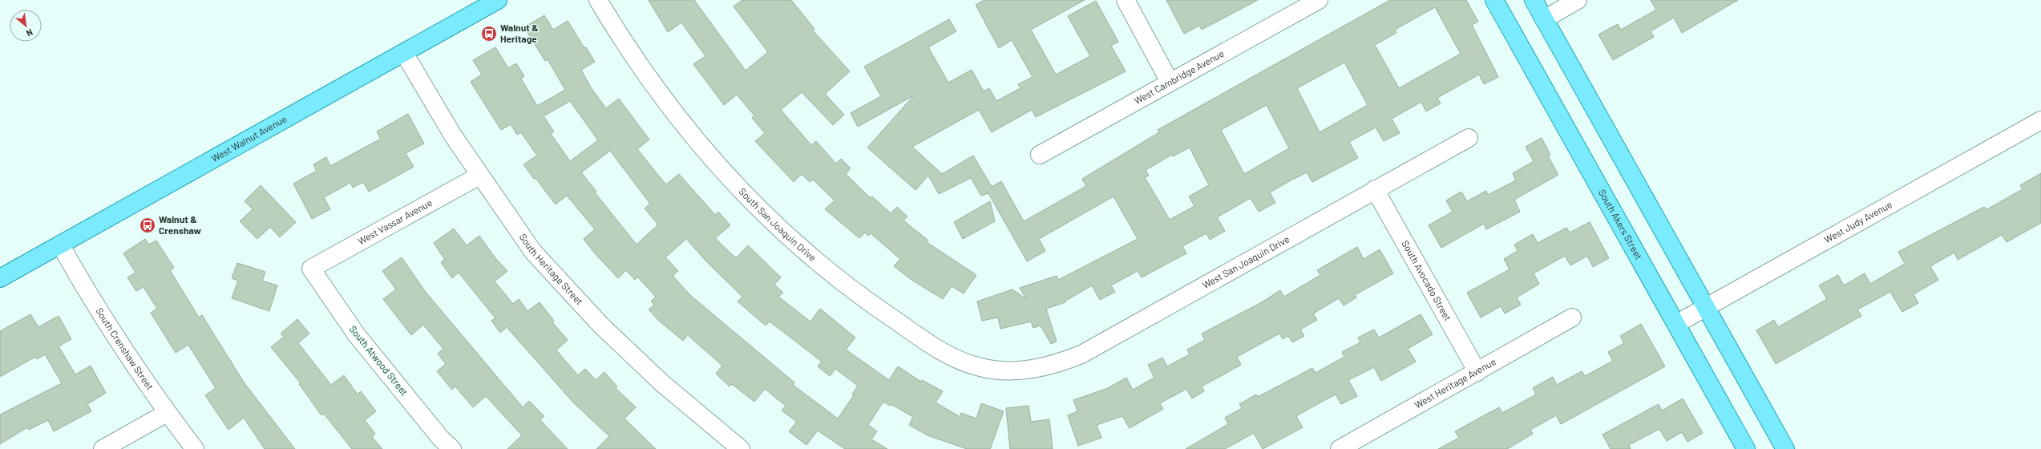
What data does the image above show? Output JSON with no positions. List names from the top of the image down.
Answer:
{
  "streets": {
    "main road": ["West Walnut Avenue", "South Akers Street"],
    "street": [
      "West Cambridge Avenue",
      "West Vassar Avenue",
      "West Judy Avenue",
      "South San Joaquin Drive",
      "West San Joaquin Drive",
      "South Heritage Street",
      "South Avocado Street",
      "South Crenshaw Street",
      "South Atwood Street",
      "West Heritage Avenue"
    ]
  },
  "crossings": [
    ["West Walnut Avenue", "South Heritage Street"],
    ["West Walnut Avenue", "South Crenshaw Street"],
    ["West Vassar Avenue", "South Heritage Street"],
    ["West Vassar Avenue", "South Atwood Street"],
    ["West Judy Avenue", "South Akers Street"],
    ["South San Joaquin Drive", "West San Joaquin Drive"],
    ["West San Joaquin Drive", "South Avocado Street"],
    ["South Avocado Street", "West Heritage Avenue"]
  ],
  "places": {
    "bus stop": ["Walnut & Heritage", "Walnut & Crenshaw"]
  },
  "north": "bottom right"
}
